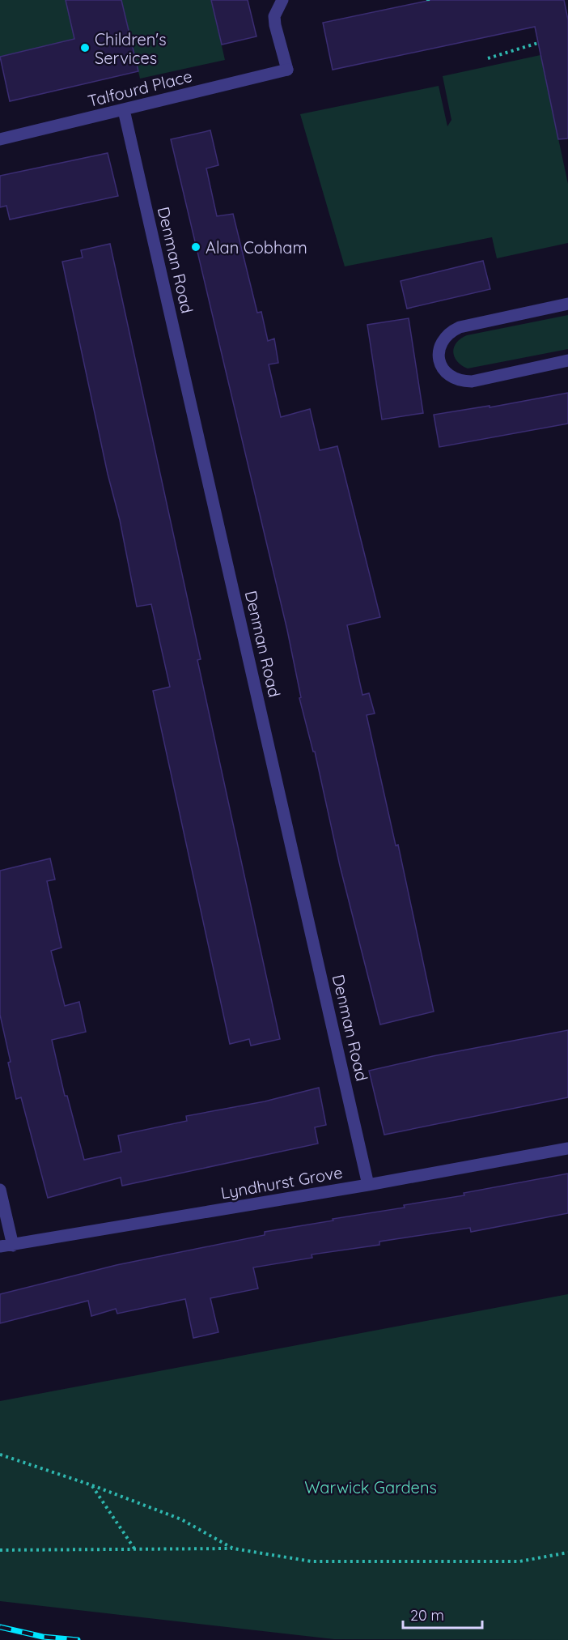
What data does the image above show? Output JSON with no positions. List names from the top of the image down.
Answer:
{
  "streets": {
    "street": ["Talfourd Place", "Denman Road", "Lyndhurst Grove"]
  },
  "crossings": [
    ["Talfourd Place", "Denman Road"],
    ["Denman Road", "Lyndhurst Grove"]
  ],
  "parks": ["Warwick Gardens"],
  "places": ["Children's Services", "Alan Cobham"],
  "scale_bar": "20 m"
}
